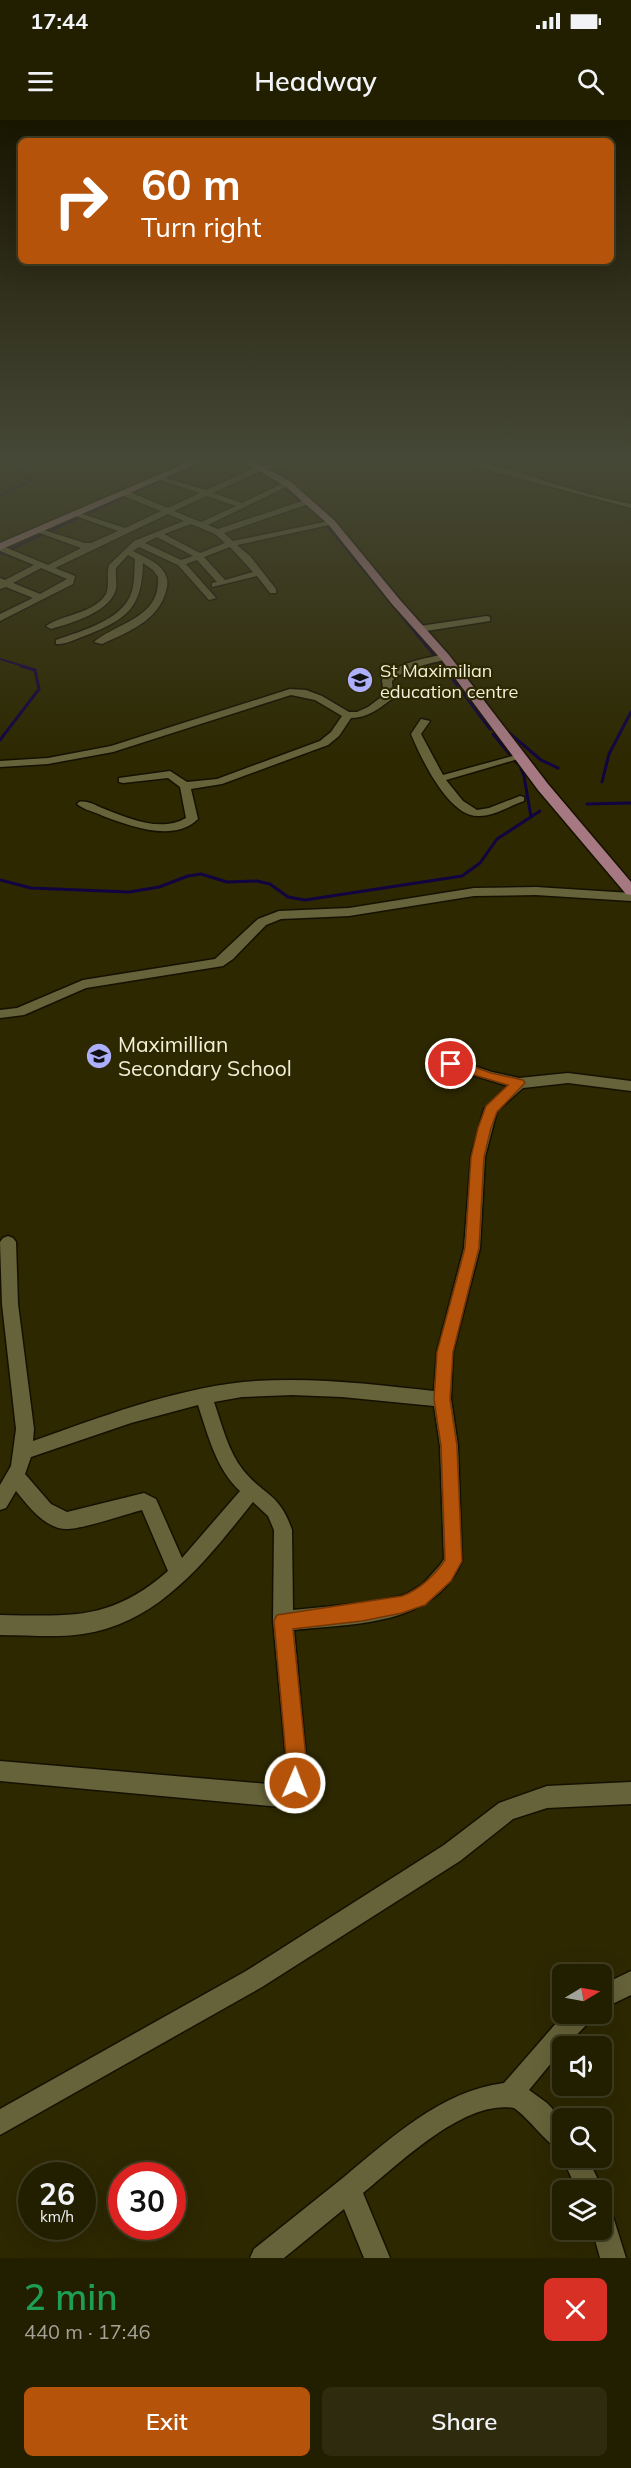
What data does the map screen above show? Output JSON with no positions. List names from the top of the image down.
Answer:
{
  "places": {
    "school or university": ["St Maximilian education centre", "Maximillian Secondary School"]
  },
  "north": "right",
  "page": {
    "status": "17:44",
    "header": "Headway",
    "turn": ["60 m", "Turn right"],
    "speed": "26 km/h",
    "limit": "30",
    "heading": ["2 min", "440 m · 17:46"],
    "buttons": ["Exit", "Share"]
  }
}
